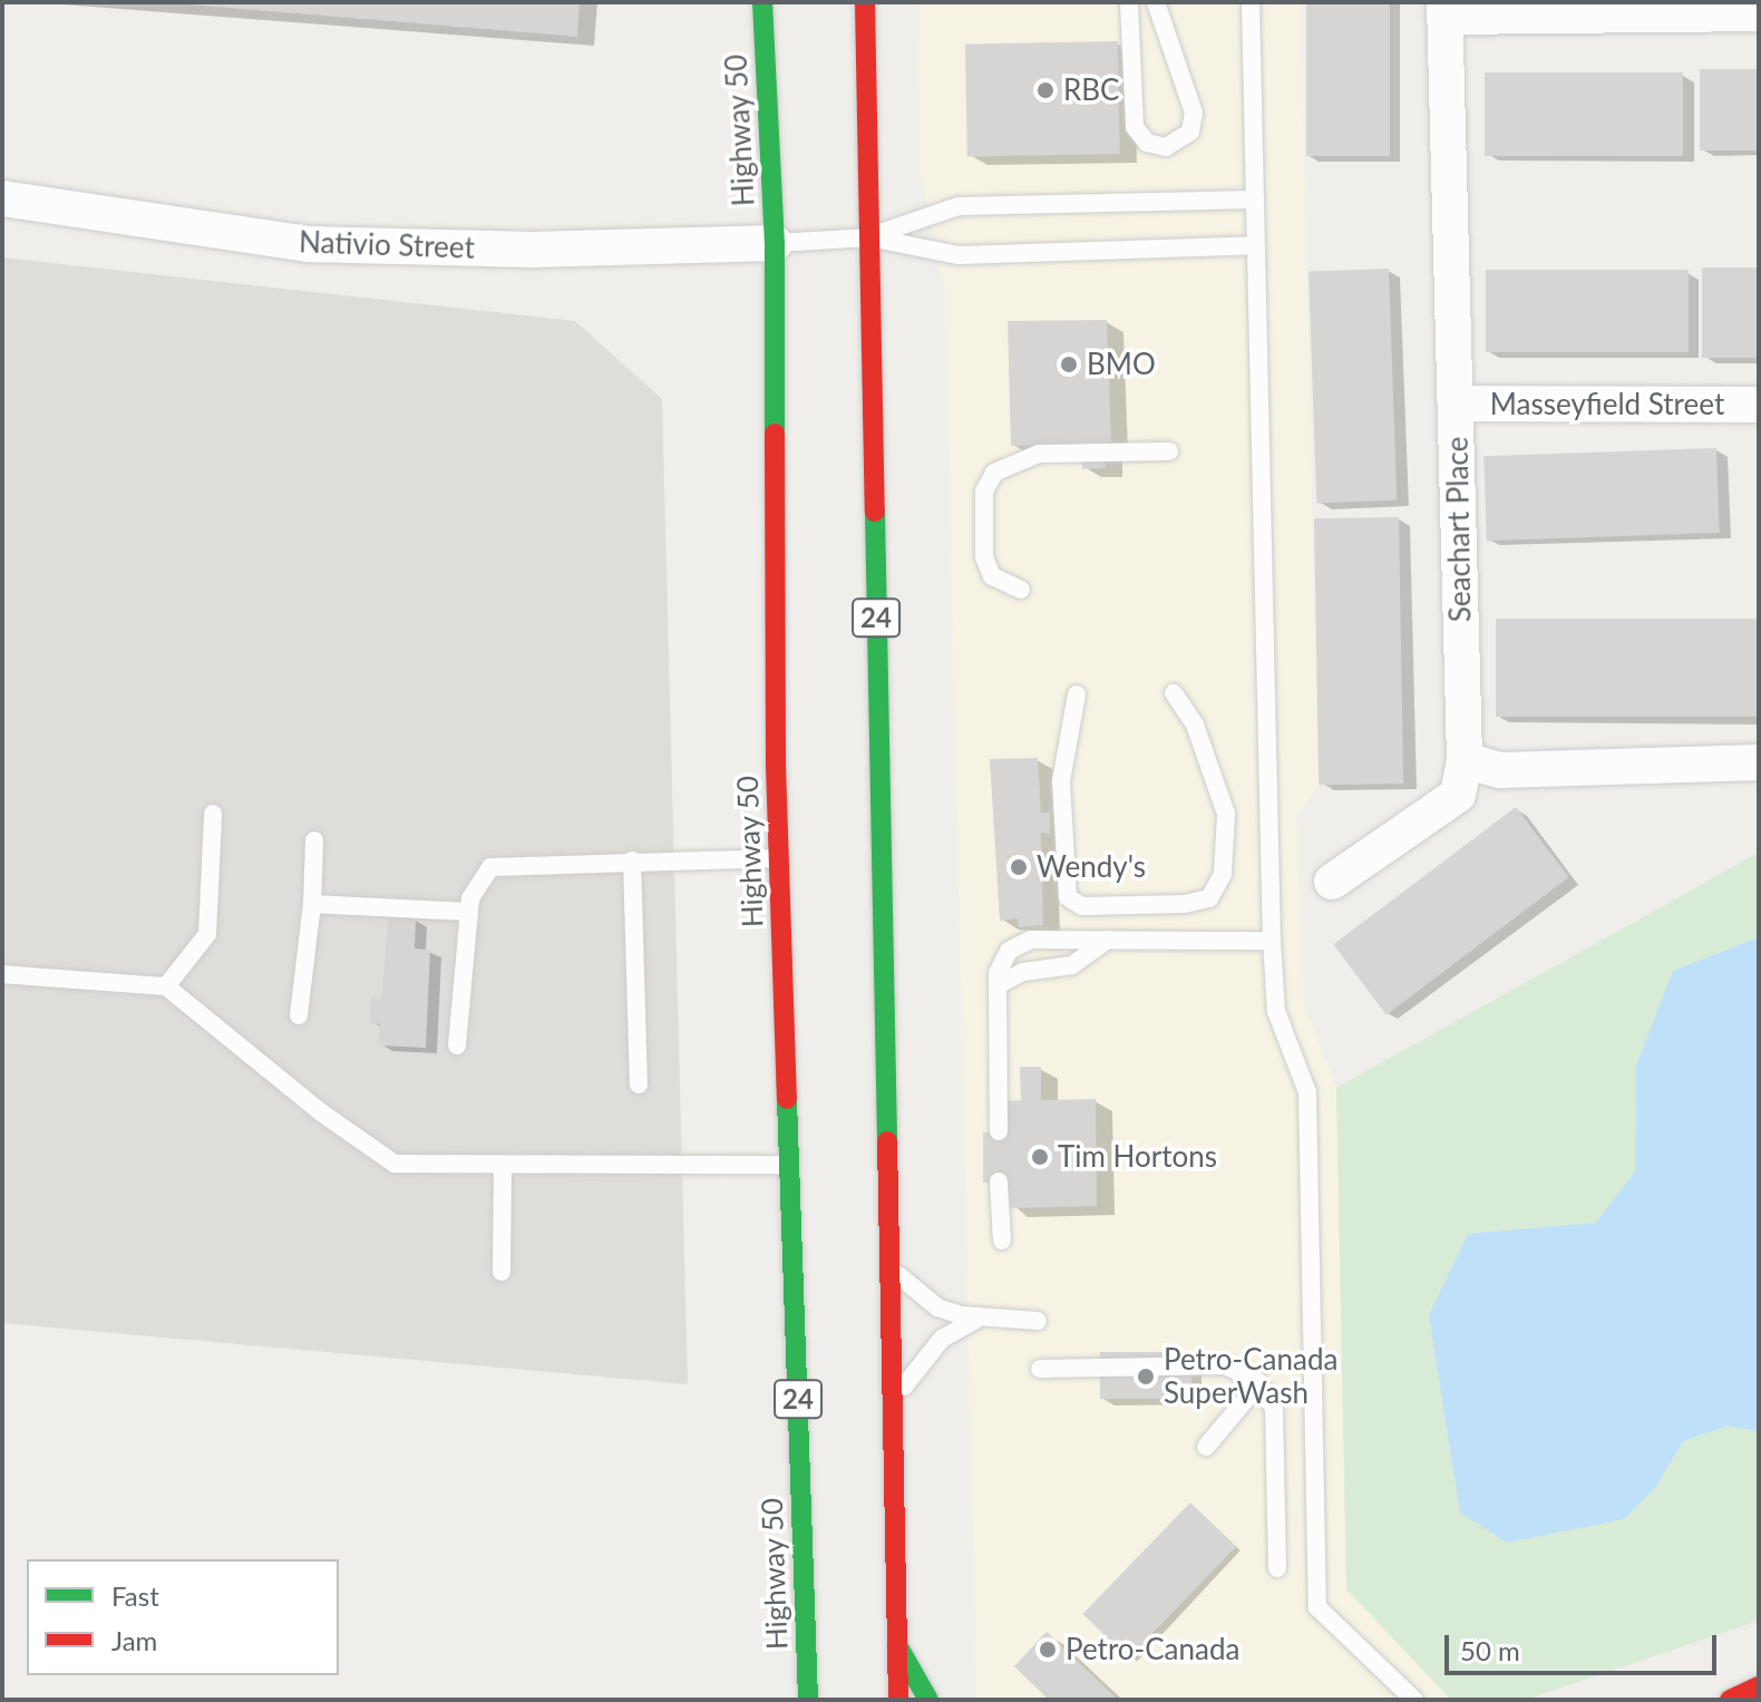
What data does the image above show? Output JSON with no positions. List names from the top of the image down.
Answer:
{
  "streets": {
    "main road": ["Highway 50", "24"],
    "street": ["Nativio Street", "Masseyfield Street", "Seachart Place"]
  },
  "crossings": [
    ["Highway 50", "Nativio Street"],
    ["Masseyfield Street", "Seachart Place"]
  ],
  "places": [
    "RBC",
    "BMO",
    "Wendy's",
    "Tim Hortons",
    "Petro-Canada SuperWash",
    "Petro-Canada"
  ],
  "legend": ["Fast", "Jam"],
  "scale_bar": "50 m"
}
